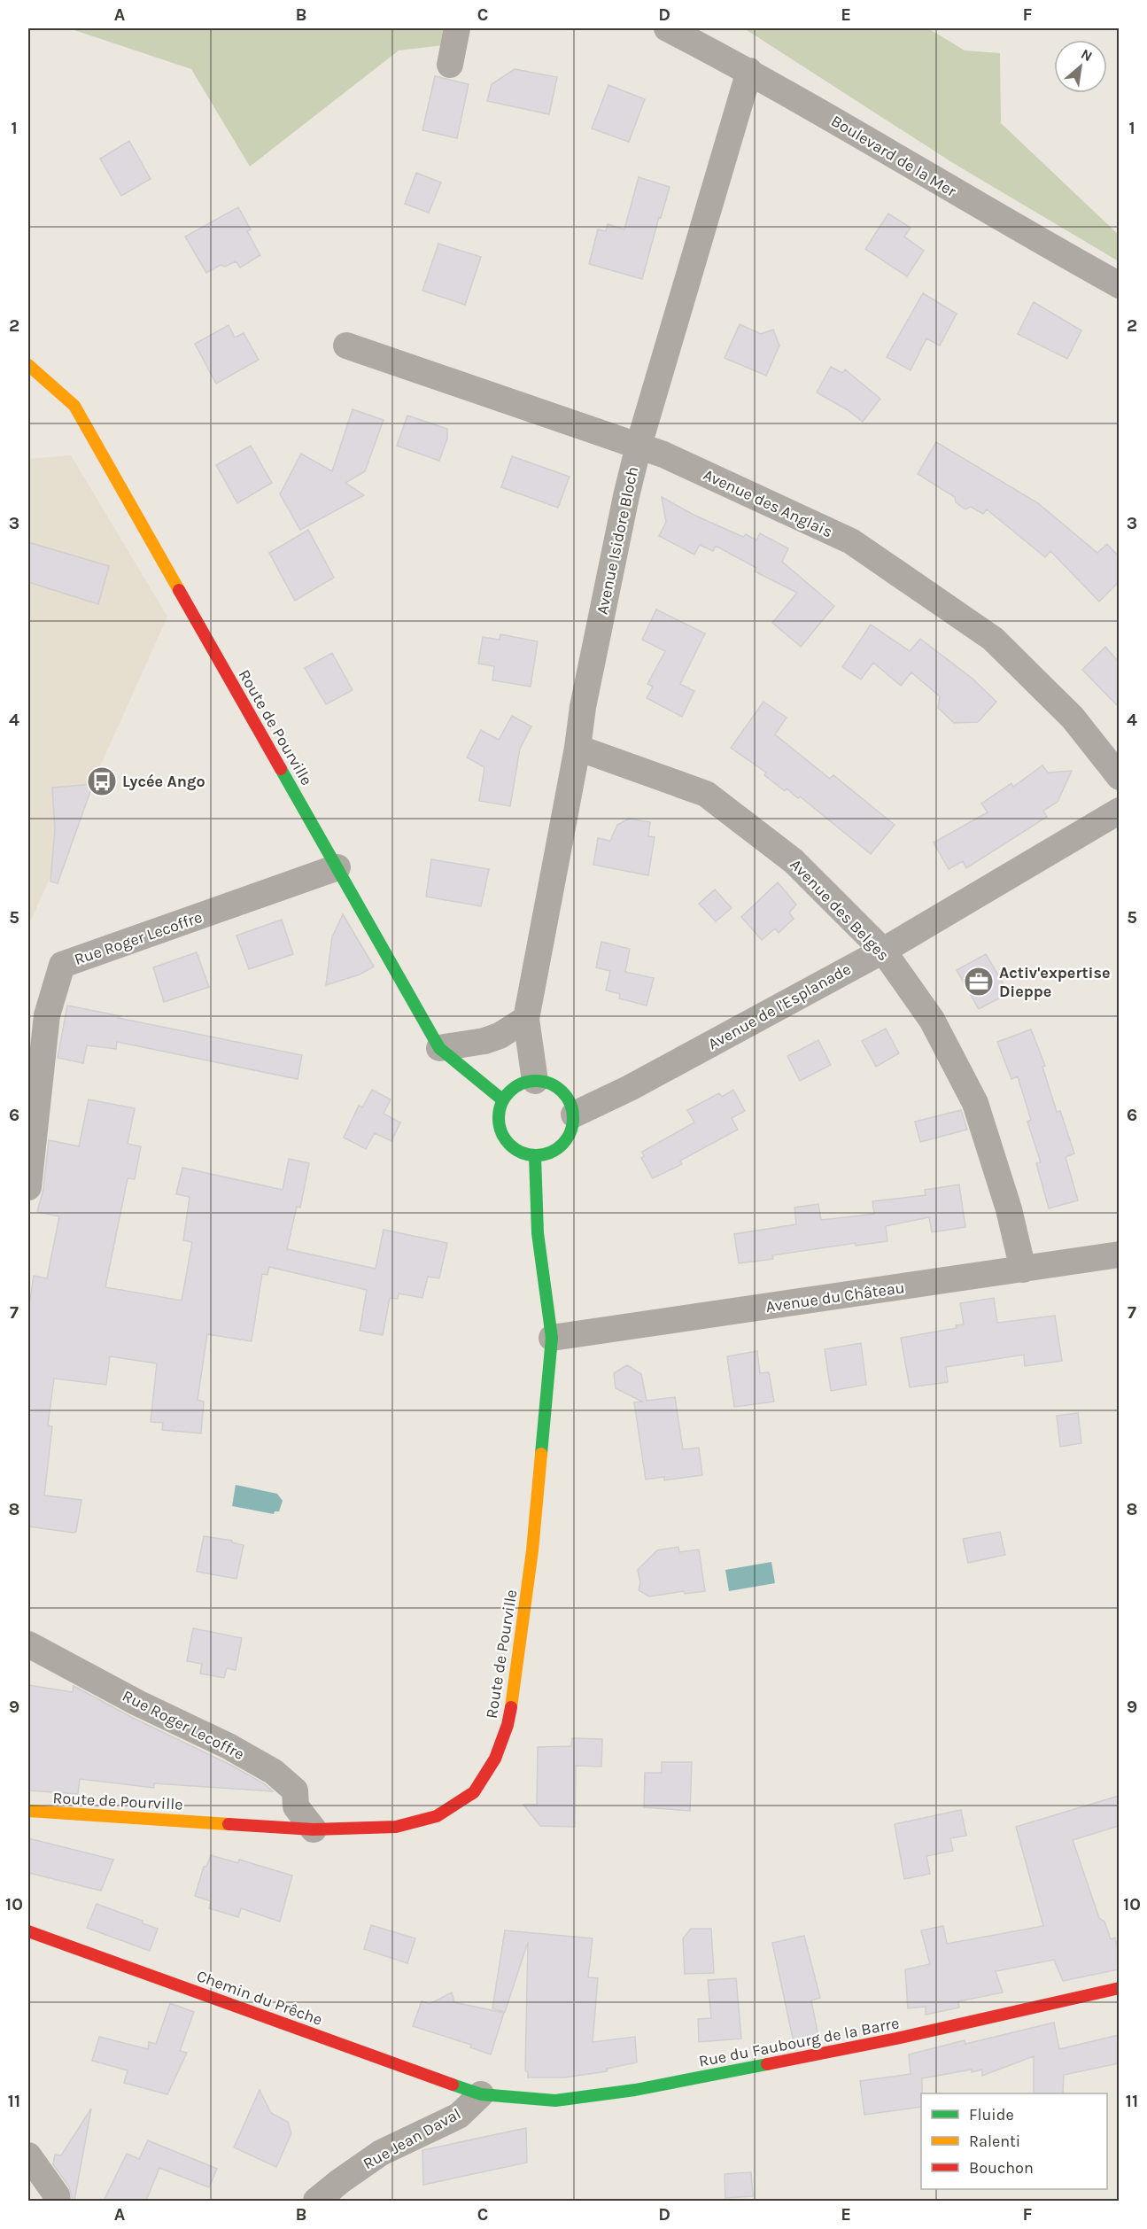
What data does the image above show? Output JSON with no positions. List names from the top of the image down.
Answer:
{
  "streets": {
    "main road": ["Route de Pourville", "Chemin du Prêche", "Rue du Faubourg de la Barre"],
    "street": [
      "Boulevard de la Mer",
      "Avenue des Anglais",
      "Avenue Isidore Bloch",
      "Avenue des Belges",
      "Rue Roger Lecoffre",
      "Avenue de l'Esplanade",
      "Avenue du Château",
      "Rue Jean Daval"
    ]
  },
  "crossings": [
    ["Boulevard de la Mer", "Avenue Isidore Bloch"],
    ["Avenue des Anglais", "Avenue Isidore Bloch"],
    ["Avenue Isidore Bloch", "Route de Pourville"],
    ["Avenue Isidore Bloch", "Avenue des Belges"],
    ["Avenue Isidore Bloch", "Avenue de l'Esplanade"],
    ["Route de Pourville", "Rue Roger Lecoffre"],
    ["Route de Pourville", "Avenue de l'Esplanade"],
    ["Route de Pourville", "Avenue du Château"],
    ["Avenue des Belges", "Avenue de l'Esplanade"],
    ["Avenue des Belges", "Avenue du Château"],
    ["Chemin du Prêche", "Rue du Faubourg de la Barre"],
    ["Chemin du Prêche", "Rue Jean Daval"],
    ["Rue du Faubourg de la Barre", "Rue Jean Daval"]
  ],
  "places": {
    "bus stop": ["Lycée Ango"],
    "office": ["Activ'expertise Dieppe"]
  },
  "legend": ["Fluide", "Ralenti", "Bouchon"],
  "north": "top right",
  "grid": {
    "columns": [
      "A",
      "B",
      "C",
      "D",
      "E",
      "F"
    ],
    "rows": [
      "1",
      "2",
      "3",
      "4",
      "5",
      "6",
      "7",
      "8",
      "9",
      "10",
      "11"
    ]
  }
}
